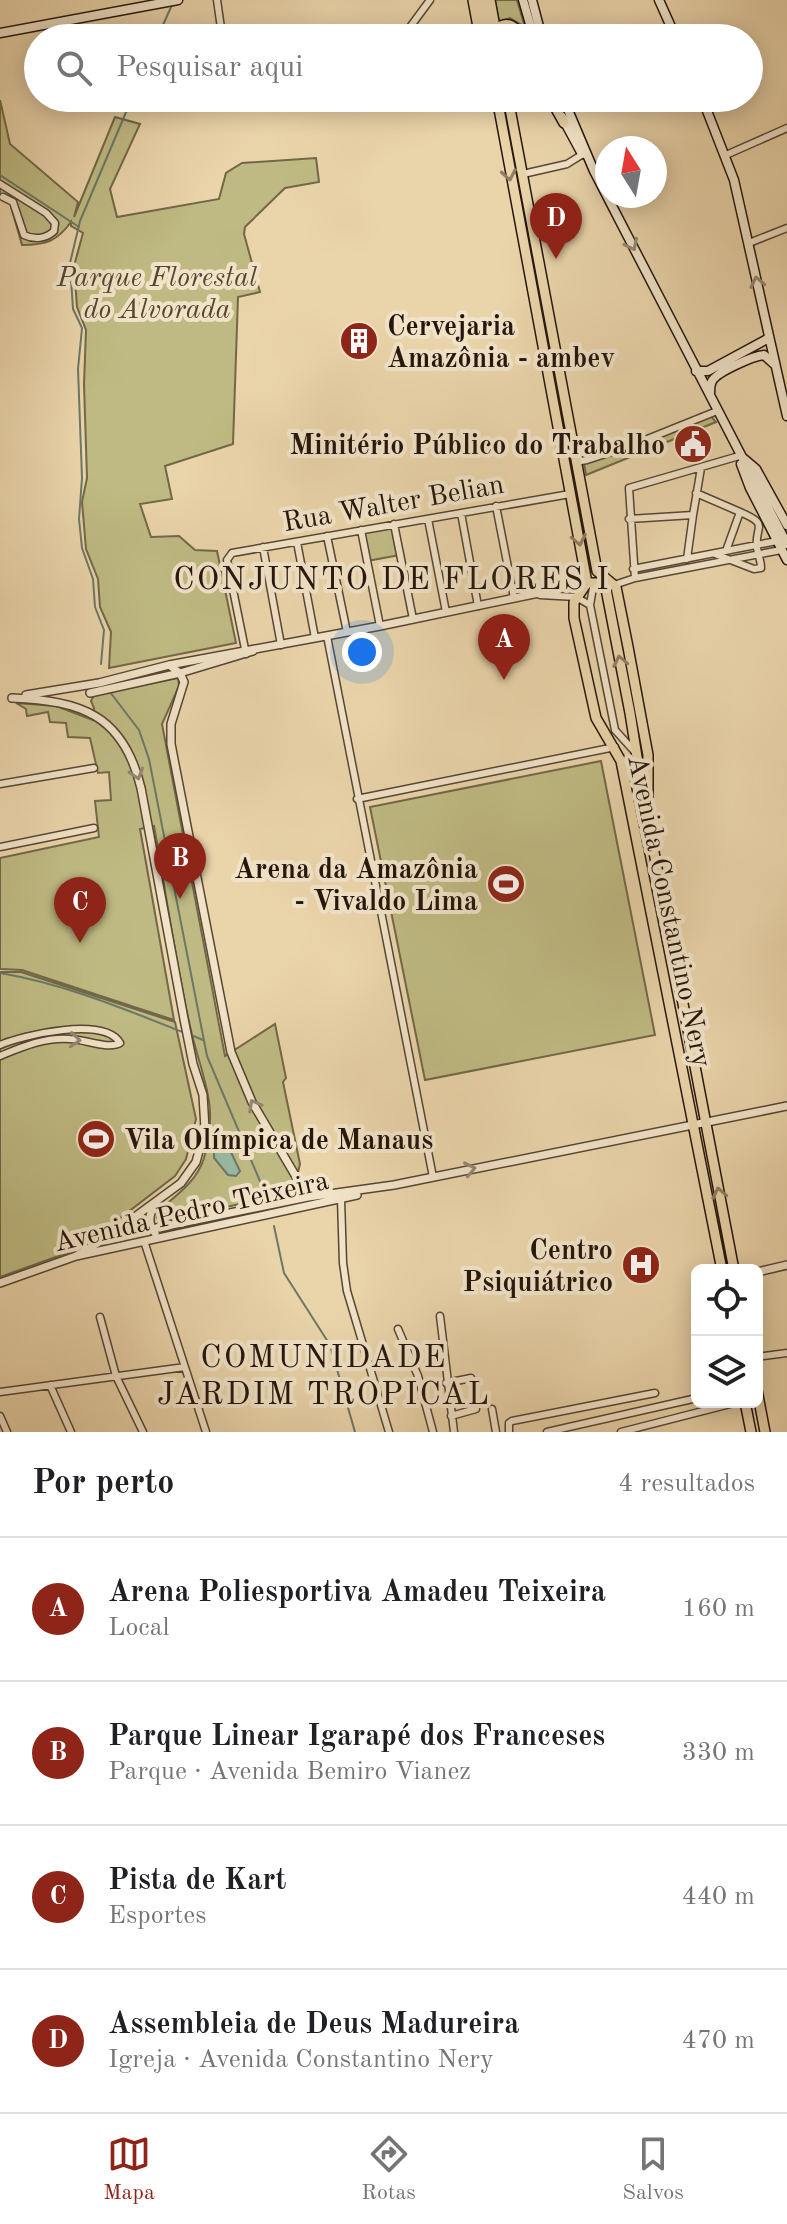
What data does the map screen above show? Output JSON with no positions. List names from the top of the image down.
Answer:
{
  "streets": {
    "highway": ["Avenida Constantino Nery"],
    "street": ["Rua Walter Belian", "Avenida Pedro Teixeira"]
  },
  "crossings": [
    ["Avenida Constantino Nery", "Avenida Pedro Teixeira"]
  ],
  "districts": ["CONJUNTO DE FLORES I", "COMUNIDADE JARDIM TROPICAL"],
  "parks": ["Parque Florestal do Alvorada"],
  "places": {
    "building": ["Cervejaria Amazônia - ambev"],
    "public building": ["Minitério Público do Trabalho"],
    "sports": ["Arena da Amazônia - Vivaldo Lima", "Vila Olímpica de Manaus"],
    "hospital": ["Centro Psiquiátrico"]
  },
  "north": "top",
  "page": {
    "search": "Pesquisar aqui",
    "pins": [
      "D",
      "A",
      "B",
      "C"
    ],
    "heading": ["Por perto", "4 resultados"],
    "list": [
      {
        "mark": "A",
        "name": "Arena Poliesportiva Amadeu Teixeira",
        "note": "Local",
        "value": "160 m"
      },
      {
        "mark": "B",
        "name": "Parque Linear Igarapé dos Franceses",
        "note": "Parque · Avenida Bemiro Vianez",
        "value": "330 m"
      },
      {
        "mark": "C",
        "name": "Pista de Kart",
        "note": "Esportes",
        "value": "440 m"
      },
      {
        "mark": "D",
        "name": "Assembleia de Deus Madureira",
        "note": "Igreja · Avenida Constantino Nery",
        "value": "470 m"
      }
    ],
    "nav": ["Mapa", "Rotas", "Salvos"]
  }
}
